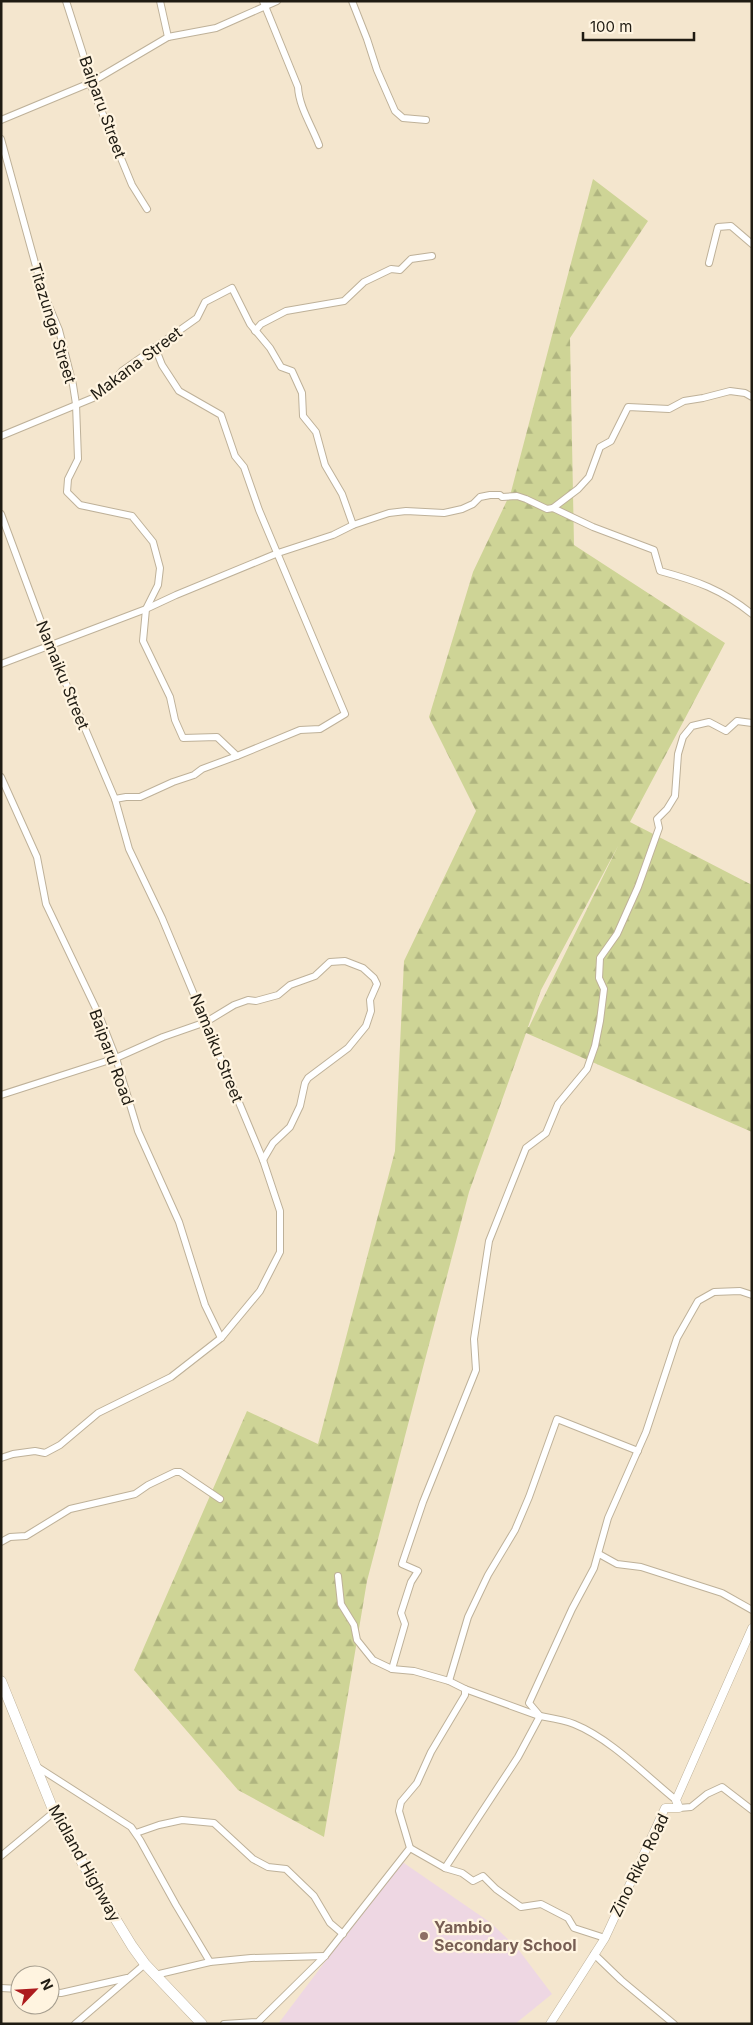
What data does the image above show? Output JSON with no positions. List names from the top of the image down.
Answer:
{
  "streets": {
    "main road": ["Midland Highway"],
    "street": [
      "Baiparu Street",
      "Titazunga Street",
      "Makana Street",
      "Namaiku Street",
      "Baiparu Road",
      "Zino Riko Road"
    ]
  },
  "crossings": [
    ["Titazunga Street", "Makana Street"],
    ["Namaiku Street", "Baiparu Road"]
  ],
  "places": ["Yambio Secondary School"],
  "scale_bar": "100 m",
  "north": "top right"
}
